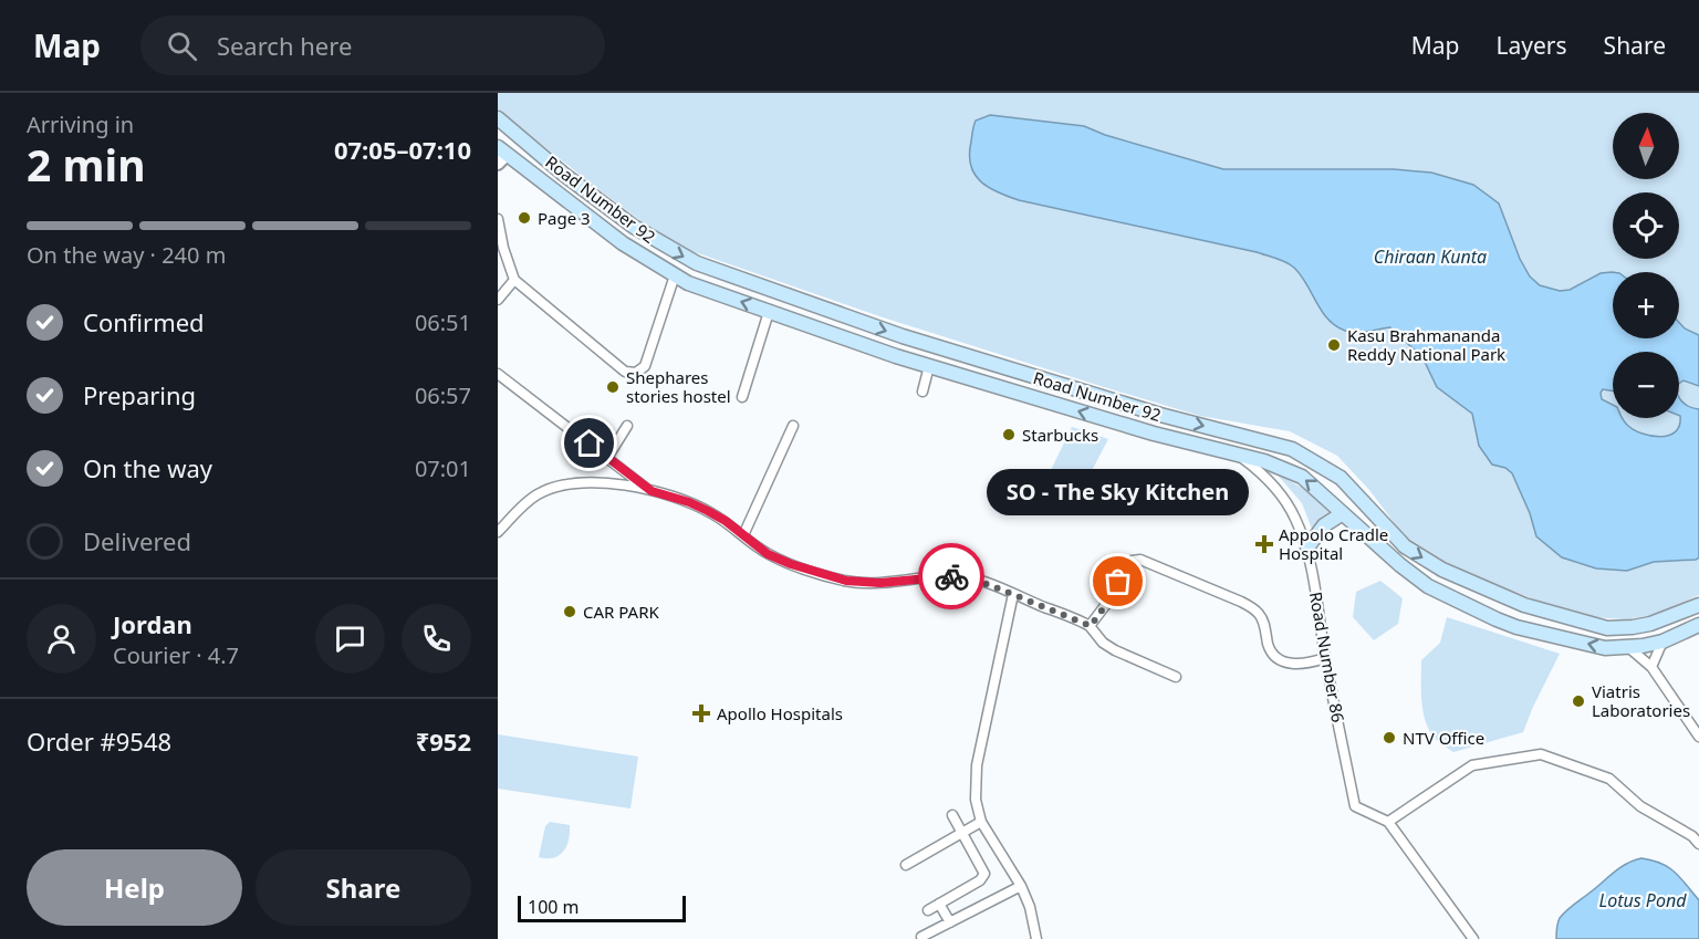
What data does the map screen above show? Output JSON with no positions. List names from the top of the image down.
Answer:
{
  "streets": {
    "main road": ["Road Number 92"],
    "street": ["Road Number 86"]
  },
  "crossings": [
    ["Road Number 92", "Road Number 86"]
  ],
  "water": ["Chiraan Kunta", "Lotus Pond"],
  "places": {
    "other": [
      "Page 3",
      "Kasu Brahmananda Reddy National Park",
      "Shephares stories hostel",
      "Starbucks",
      "SO - The Sky Kitchen",
      "CAR PARK",
      "Viatris Laboratories",
      "NTV Office"
    ],
    "health": ["Appolo Cradle Hospital", "Apollo Hospitals"]
  },
  "scale_bar": "100 m",
  "north": "top",
  "page": {
    "header": "Map",
    "search": "Search here",
    "nav": ["Map", "Layers", "Share"],
    "heading": ["2 min", "Arriving in", "07:05–07:10"],
    "panel": [
      "Jordan",
      "Courier · 4.7",
      "Order #9548",
      "₹952"
    ],
    "map_buttons": ["+", "−"],
    "bar": "On the way · 240 m",
    "list": [
      ["Confirmed", "06:51"],
      ["Preparing", "06:57"],
      ["On the way", "07:01"],
      "Delivered"
    ],
    "bubble": "SO - The Sky Kitchen",
    "buttons": ["Help", "Share"],
    "scale": "100 m"
  }
}
